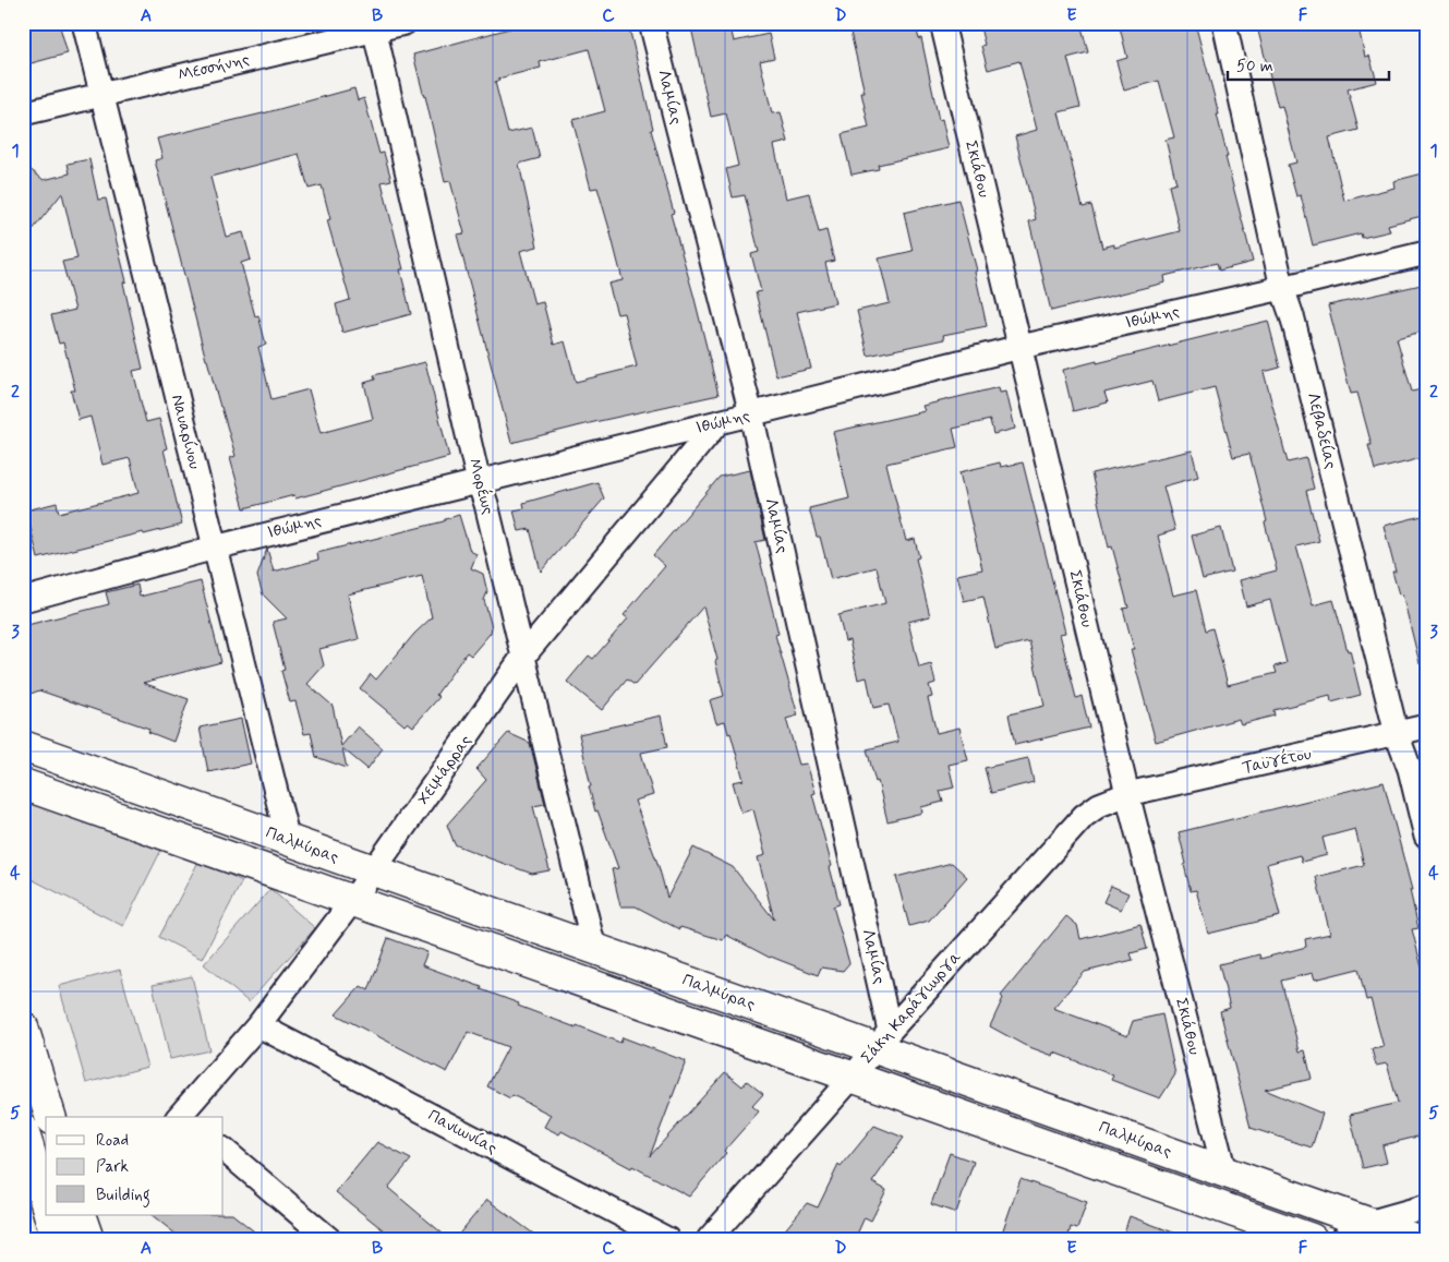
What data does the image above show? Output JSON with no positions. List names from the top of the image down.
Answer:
{
  "streets": {
    "main road": ["Παλμύρας"],
    "street": [
      "Μεσσήνης",
      "Λαμίας",
      "Σκιάθου",
      "Ιθώμης",
      "Λεβαδείας",
      "Ναυαρίνου",
      "Μορέως",
      "Ταϋγέτου",
      "Χειμάρρας",
      "Σάκη Καράγιωργα",
      "Πανιωνίας"
    ]
  },
  "crossings": [
    ["Μεσσήνης", "Ναυαρίνου"],
    ["Μεσσήνης", "Μορέως"],
    ["Λαμίας", "Ιθώμης"],
    ["Λαμίας", "Παλμύρας"],
    ["Λαμίας", "Σάκη Καράγιωργα"],
    ["Σκιάθου", "Ιθώμης"],
    ["Σκιάθου", "Ταϋγέτου"],
    ["Σκιάθου", "Παλμύρας"],
    ["Σκιάθου", "Σάκη Καράγιωργα"],
    ["Ιθώμης", "Λεβαδείας"],
    ["Ιθώμης", "Ναυαρίνου"],
    ["Ιθώμης", "Μορέως"],
    ["Ιθώμης", "Χειμάρρας"],
    ["Λεβαδείας", "Ταϋγέτου"],
    ["Ναυαρίνου", "Παλμύρας"],
    ["Μορέως", "Χειμάρρας"],
    ["Μορέως", "Παλμύρας"],
    ["Ταϋγέτου", "Σάκη Καράγιωργα"],
    ["Χειμάρρας", "Παλμύρας"],
    ["Χειμάρρας", "Πανιωνίας"],
    ["Παλμύρας", "Σάκη Καράγιωργα"]
  ],
  "legend": ["Road", "Park", "Building"],
  "scale_bar": "50 m",
  "grid": {
    "columns": [
      "A",
      "B",
      "C",
      "D",
      "E",
      "F"
    ],
    "rows": [
      "1",
      "2",
      "3",
      "4",
      "5"
    ]
  }
}
